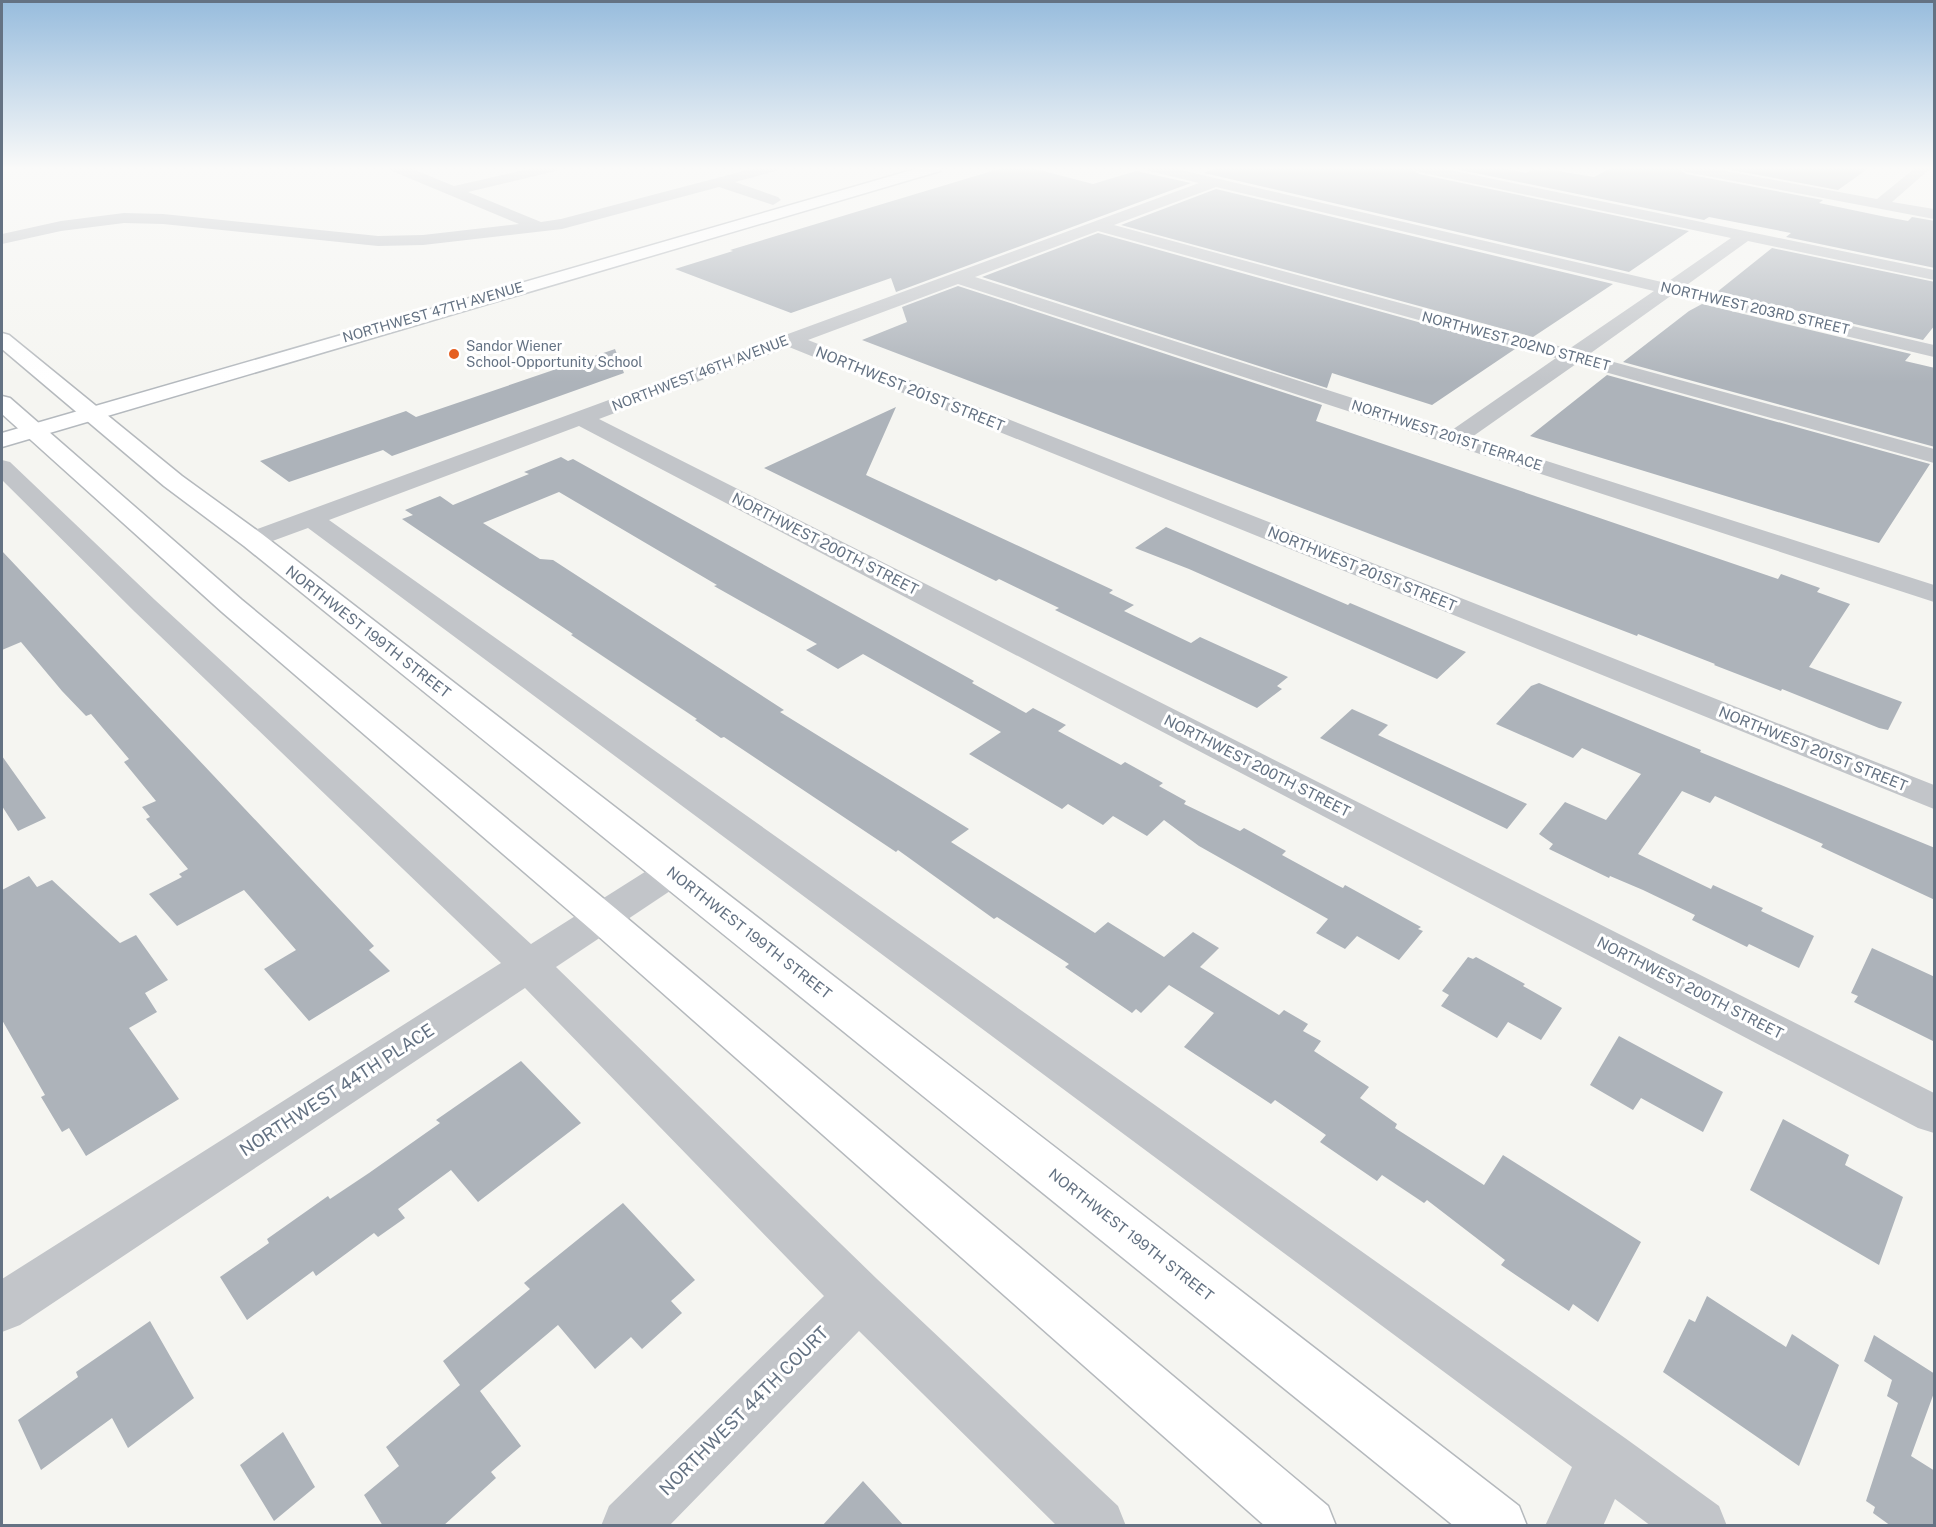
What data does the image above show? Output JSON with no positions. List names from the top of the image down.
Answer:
{
  "streets": {
    "main road": ["NORTHWEST 47TH AVENUE", "NORTHWEST 199TH STREET"],
    "street": [
      "NORTHWEST 203RD STREET",
      "NORTHWEST 202ND STREET",
      "NORTHWEST 46TH AVENUE",
      "NORTHWEST 201ST STREET",
      "NORTHWEST 201ST TERRACE",
      "NORTHWEST 200TH STREET",
      "NORTHWEST 44TH PLACE",
      "NORTHWEST 44TH COURT"
    ]
  },
  "crossings": [
    ["NORTHWEST 47TH AVENUE", "NORTHWEST 199TH STREET"],
    ["NORTHWEST 46TH AVENUE", "NORTHWEST 201ST STREET"],
    ["NORTHWEST 46TH AVENUE", "NORTHWEST 201ST TERRACE"],
    ["NORTHWEST 46TH AVENUE", "NORTHWEST 200TH STREET"],
    ["NORTHWEST 46TH AVENUE", "NORTHWEST 199TH STREET"],
    ["NORTHWEST 199TH STREET", "NORTHWEST 44TH PLACE"]
  ],
  "places": ["Sandor Wiener School-Opportunity School"]
}
